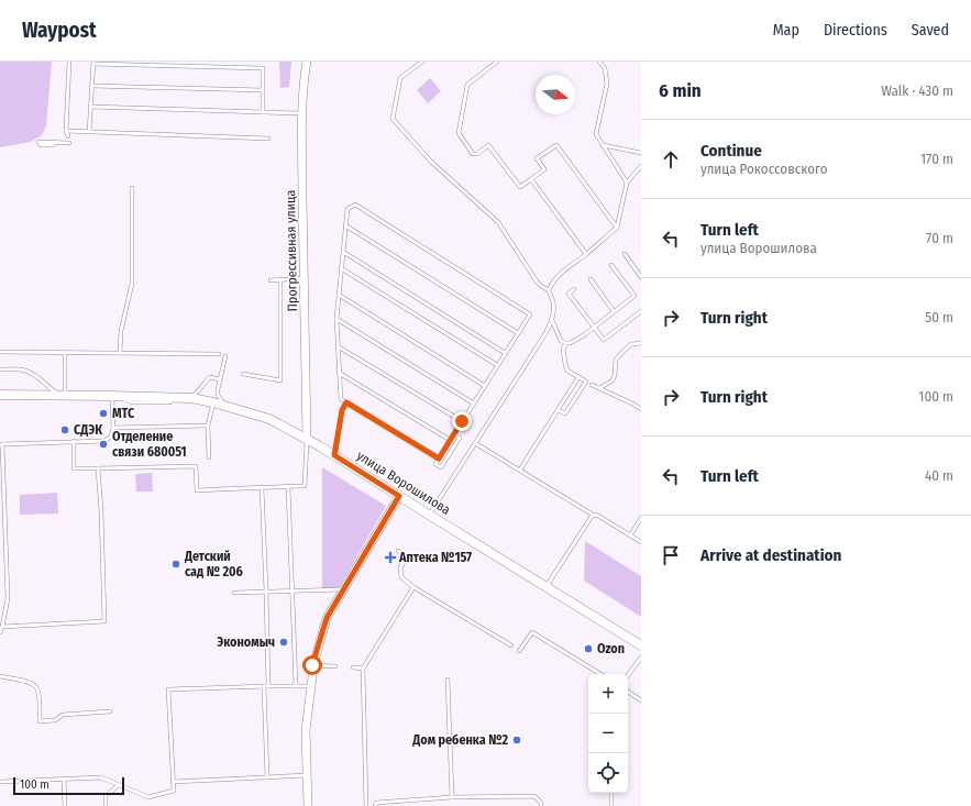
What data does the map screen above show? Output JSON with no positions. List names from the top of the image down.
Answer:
{
  "streets": {
    "main road": ["улица Ворошилова"],
    "street": ["Прогрессивная улица"]
  },
  "crossings": [
    ["Прогрессивная улица", "улица Ворошилова"]
  ],
  "places": {
    "other": [
      "МТС",
      "СДЭК",
      "Отделение связи 680051",
      "Детский сад № 206",
      "Экономыч",
      "Ozon",
      "Дом ребенка №2"
    ],
    "health": ["Аптека №157"]
  },
  "scale_bar": "100 m",
  "north": "right",
  "page": {
    "header": "Waypost",
    "nav": ["Map", "Directions", "Saved"],
    "heading": ["6 min", "Walk · 430 m"],
    "list": [
      ["Continue", "улица Рокоссовского", "170 m"],
      ["Turn left", "улица Ворошилова", "70 m"],
      ["Turn right", "50 m"],
      ["Turn right", "100 m"],
      ["Turn left", "40 m"],
      "Arrive at destination"
    ],
    "map_buttons": ["+", "−"],
    "scale": "100 m"
  }
}
